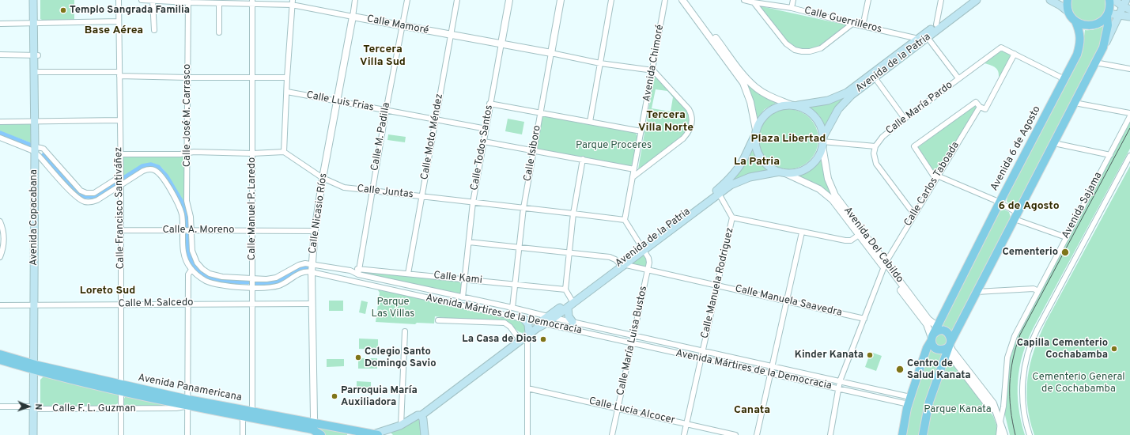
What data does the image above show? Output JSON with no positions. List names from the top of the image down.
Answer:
{
  "streets": {
    "main road": [
      "Avenida de la Patria",
      "Avenida 6 de Agosto",
      "Avenida Copacabana",
      "Avenida Panamericana"
    ],
    "street": [
      "Calle Guerrilleros",
      "Calle Mamoré",
      "Avenida Chimoré",
      "Calle Luis Frias",
      "Calle María Pardo",
      "Calle José M. Carrasco",
      "Calle M. Padilla",
      "Calle Moto Méndez",
      "Calle Todos Santos",
      "Calle Isiboro",
      "Calle Carlos Taboada",
      "Calle Juntas",
      "Avenida Sajama",
      "Calle Francisco Santiváñez",
      "Calle Manuel P. Laredo",
      "Calle Nicasio Ríos",
      "Calle A. Moreno",
      "Avenida Del Cabildo",
      "Calle Kami",
      "Calle Manuela Rodriguez",
      "Calle Manuela Saavedra",
      "Calle M. Salcedo",
      "Avenida Mártires de la Democracia",
      "Calle María Luisa Bustos",
      "Calle F. L. Guzman",
      "Calle Lucia Alcocer"
    ]
  },
  "crossings": [
    ["Calle Guerrilleros", "Avenida de la Patria"],
    ["Calle Mamoré", "Avenida Chimoré"],
    ["Calle Mamoré", "Calle José M. Carrasco"],
    ["Calle Mamoré", "Calle M. Padilla"],
    ["Calle Mamoré", "Calle Moto Méndez"],
    ["Calle Mamoré", "Calle Todos Santos"],
    ["Calle Mamoré", "Calle Isiboro"],
    ["Calle Mamoré", "Calle Manuel P. Laredo"],
    ["Calle Mamoré", "Calle Nicasio Ríos"],
    ["Avenida Chimoré", "Calle Juntas"],
    ["Avenida de la Patria", "Avenida Del Cabildo"],
    ["Avenida de la Patria", "Calle Manuela Rodriguez"],
    ["Avenida de la Patria", "Calle Manuela Saavedra"],
    ["Avenida de la Patria", "Avenida Mártires de la Democracia"],
    ["Avenida de la Patria", "Calle María Luisa Bustos"],
    ["Avenida de la Patria", "Avenida Panamericana"],
    ["Calle Luis Frias", "Calle M. Padilla"],
    ["Calle Luis Frias", "Calle Moto Méndez"],
    ["Calle Luis Frias", "Calle Todos Santos"],
    ["Calle Luis Frias", "Calle Nicasio Ríos"],
    ["Calle José M. Carrasco", "Calle A. Moreno"],
    ["Calle José M. Carrasco", "Avenida Mártires de la Democracia"],
    ["Calle M. Padilla", "Calle Juntas"],
    ["Calle M. Padilla", "Calle Kami"],
    ["Calle M. Padilla", "Avenida Mártires de la Democracia"],
    ["Calle Moto Méndez", "Calle Juntas"],
    ["Calle Moto Méndez", "Calle Kami"],
    ["Calle Todos Santos", "Calle Juntas"],
    ["Calle Todos Santos", "Calle Kami"],
    ["Calle Todos Santos", "Calle Manuela Saavedra"],
    ["Calle Todos Santos", "Avenida Mártires de la Democracia"],
    ["Avenida 6 de Agosto", "Avenida Del Cabildo"],
    ["Avenida 6 de Agosto", "Avenida Mártires de la Democracia"],
    ["Calle Isiboro", "Calle Juntas"],
    ["Calle Isiboro", "Calle Kami"],
    ["Calle Isiboro", "Calle Manuela Saavedra"],
    ["Calle Isiboro", "Avenida Mártires de la Democracia"],
    ["Calle Carlos Taboada", "Avenida Del Cabildo"],
    ["Calle Carlos Taboada", "Calle Manuela Saavedra"],
    ["Calle Carlos Taboada", "Avenida Mártires de la Democracia"],
    ["Calle Juntas", "Calle Nicasio Ríos"],
    ["Calle Francisco Santiváñez", "Calle A. Moreno"],
    ["Calle Francisco Santiváñez", "Calle M. Salcedo"],
    ["Calle Francisco Santiváñez", "Avenida Mártires de la Democracia"],
    ["Calle Francisco Santiváñez", "Avenida Panamericana"],
    ["Calle Francisco Santiváñez", "Calle F. L. Guzman"],
    ["Calle Manuel P. Laredo", "Calle A. Moreno"],
    ["Calle Manuel P. Laredo", "Calle M. Salcedo"],
    ["Calle Manuel P. Laredo", "Avenida Mártires de la Democracia"],
    ["Calle Manuel P. Laredo", "Avenida Panamericana"],
    ["Calle Nicasio Ríos", "Calle A. Moreno"],
    ["Calle Nicasio Ríos", "Calle M. Salcedo"],
    ["Calle Nicasio Ríos", "Avenida Mártires de la Democracia"],
    ["Calle Nicasio Ríos", "Avenida Panamericana"],
    ["Avenida Copacabana", "Calle M. Salcedo"],
    ["Avenida Copacabana", "Avenida Mártires de la Democracia"],
    ["Avenida Copacabana", "Avenida Panamericana"],
    ["Avenida Copacabana", "Calle F. L. Guzman"],
    ["Calle A. Moreno", "Avenida Mártires de la Democracia"],
    ["Calle Kami", "Avenida Mártires de la Democracia"],
    ["Calle Manuela Rodriguez", "Calle Manuela Saavedra"],
    ["Calle Manuela Rodriguez", "Avenida Mártires de la Democracia"],
    ["Calle Manuela Rodriguez", "Calle Lucia Alcocer"],
    ["Calle Manuela Saavedra", "Calle María Luisa Bustos"],
    ["Avenida Mártires de la Democracia", "Calle María Luisa Bustos"],
    ["Calle María Luisa Bustos", "Calle Lucia Alcocer"],
    ["Avenida Panamericana", "Calle F. L. Guzman"]
  ],
  "districts": [
    "Base Aérea",
    "Tercera Villa Sud",
    "Tercera Villa Norte",
    "Plaza Libertad",
    "La Patria",
    "6 de Agosto",
    "Loreto Sud",
    "Canata"
  ],
  "parks": [
    "Parque Proceres",
    "Parque Las Villas",
    "Cementerio General de Cochabamba",
    "Parque Kanata"
  ],
  "places": [
    "Templo Sangrada Familia",
    "Cementerio",
    "La Casa de Dios",
    "Capilla Cementerio Cochabamba",
    "Kinder Kanata",
    "Colegio Santo Domingo Savio",
    "Centro de Salud Kanata",
    "Parroquia María Auxiliadora"
  ],
  "north": "right"
}
